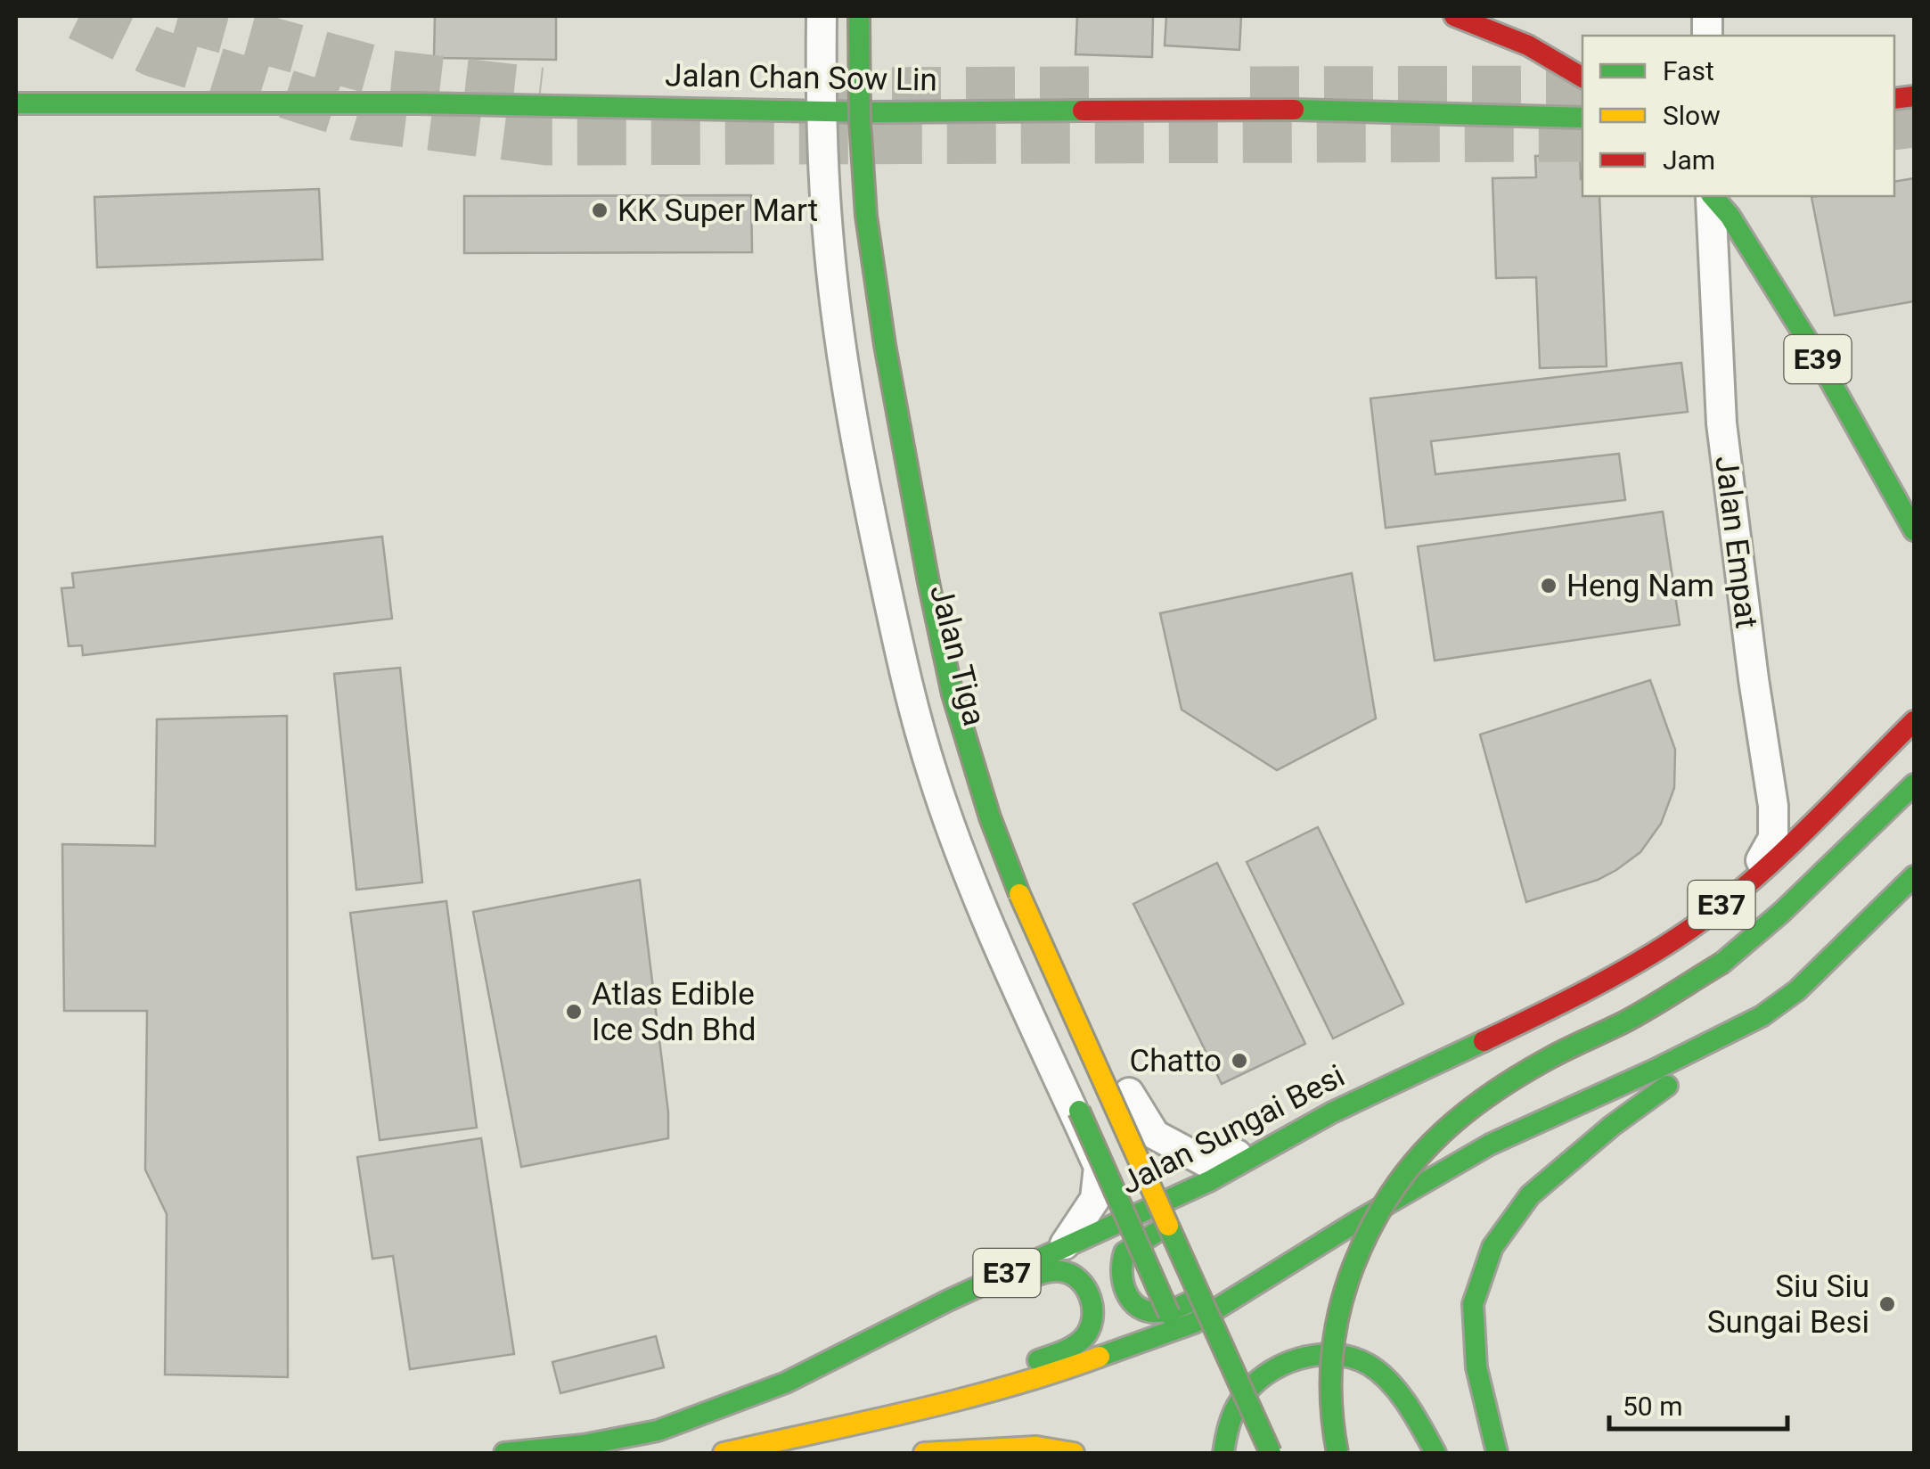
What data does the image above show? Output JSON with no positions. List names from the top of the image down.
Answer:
{
  "streets": {
    "main road": [
      "Jalan Chan Sow Lin",
      "E39",
      "E37",
      "Jalan Sungai Besi"
    ],
    "street": ["Jalan Empat", "Jalan Tiga"]
  },
  "crossings": [
    ["Jalan Chan Sow Lin", "Jalan Tiga"],
    ["Jalan Empat", "Jalan Sungai Besi"],
    ["Jalan Tiga", "Jalan Sungai Besi"]
  ],
  "places": [
    "KK Super Mart",
    "Heng Nam",
    "Atlas Edible Ice Sdn Bhd",
    "Chatto",
    "Siu Siu Sungai Besi"
  ],
  "legend": ["Fast", "Slow", "Jam"],
  "scale_bar": "50 m"
}
